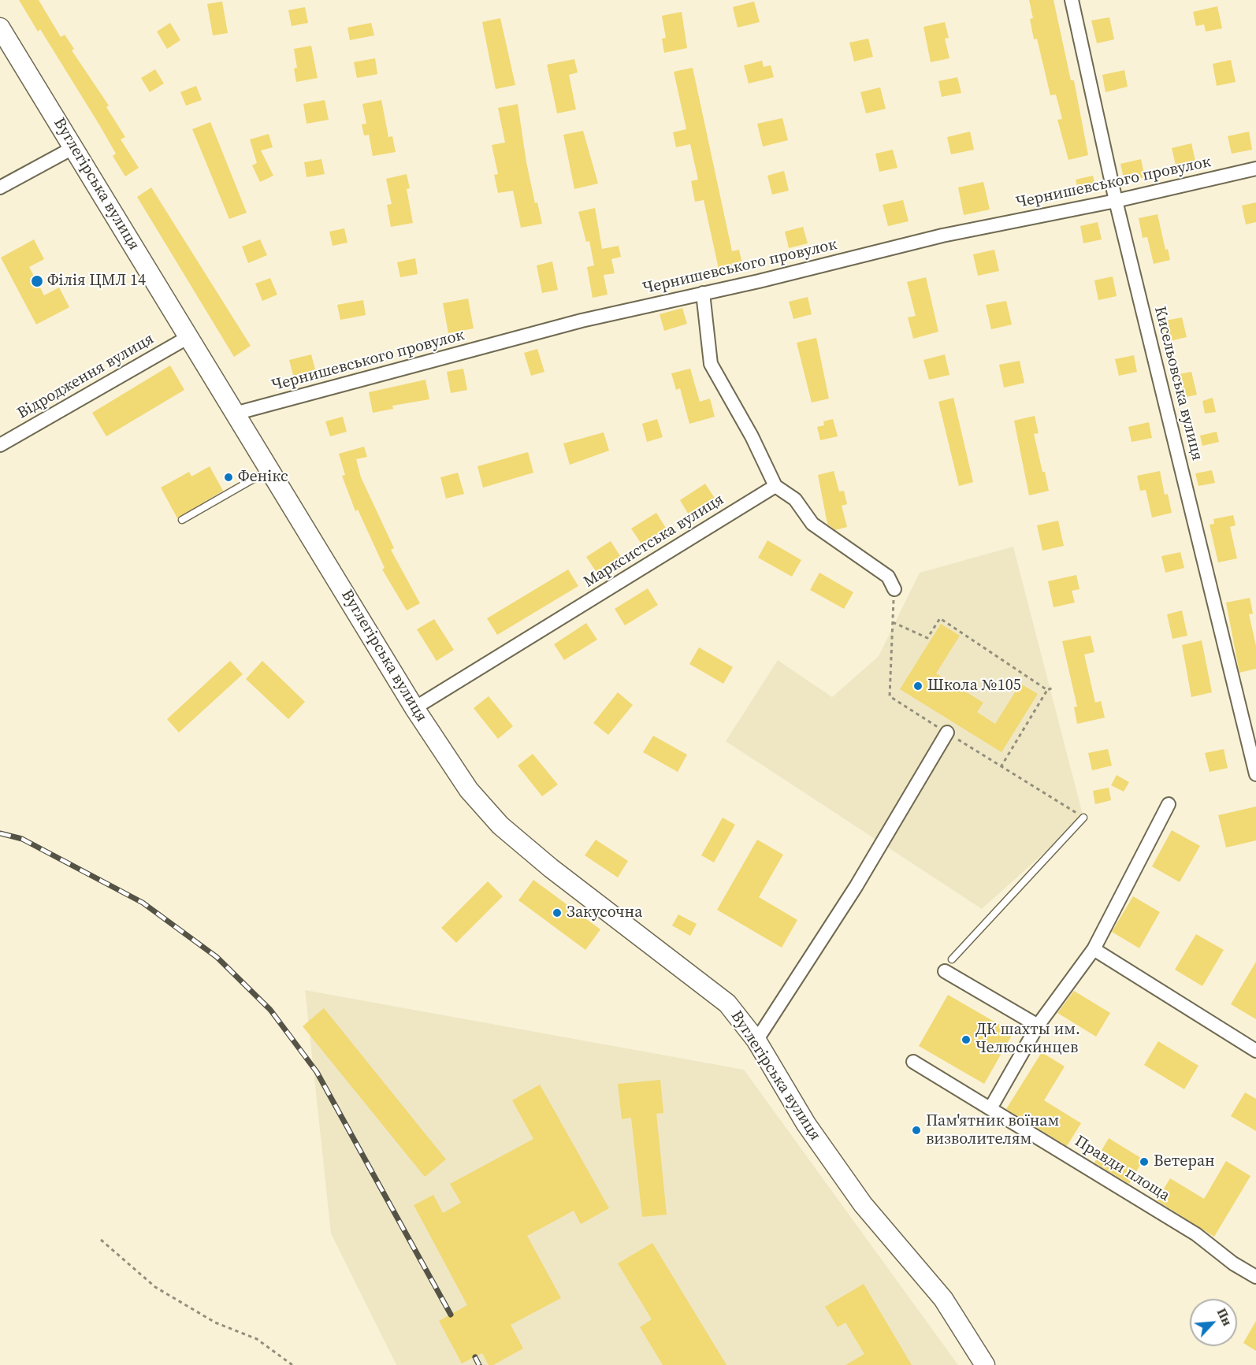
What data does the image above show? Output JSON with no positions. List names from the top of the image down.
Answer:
{
  "streets": {
    "street": [
      "Чернишевського провулок",
      "Вуглегірська вулиця",
      "Відродження вулиця",
      "Кисельовська вулиця",
      "Марксистська вулиця",
      "Правди площа"
    ]
  },
  "crossings": [
    ["Чернишевського провулок", "Вуглегірська вулиця"],
    ["Чернишевського провулок", "Кисельовська вулиця"],
    ["Вуглегірська вулиця", "Відродження вулиця"],
    ["Вуглегірська вулиця", "Марксистська вулиця"]
  ],
  "places": [
    "Філія ЦМЛ 14",
    "Фенікс",
    "Школа №105",
    "Закусочна",
    "ДК шахты им. Челюскинцев",
    "Пам'ятник воїнам визволителям",
    "Ветеран"
  ],
  "north": "top right"
}
